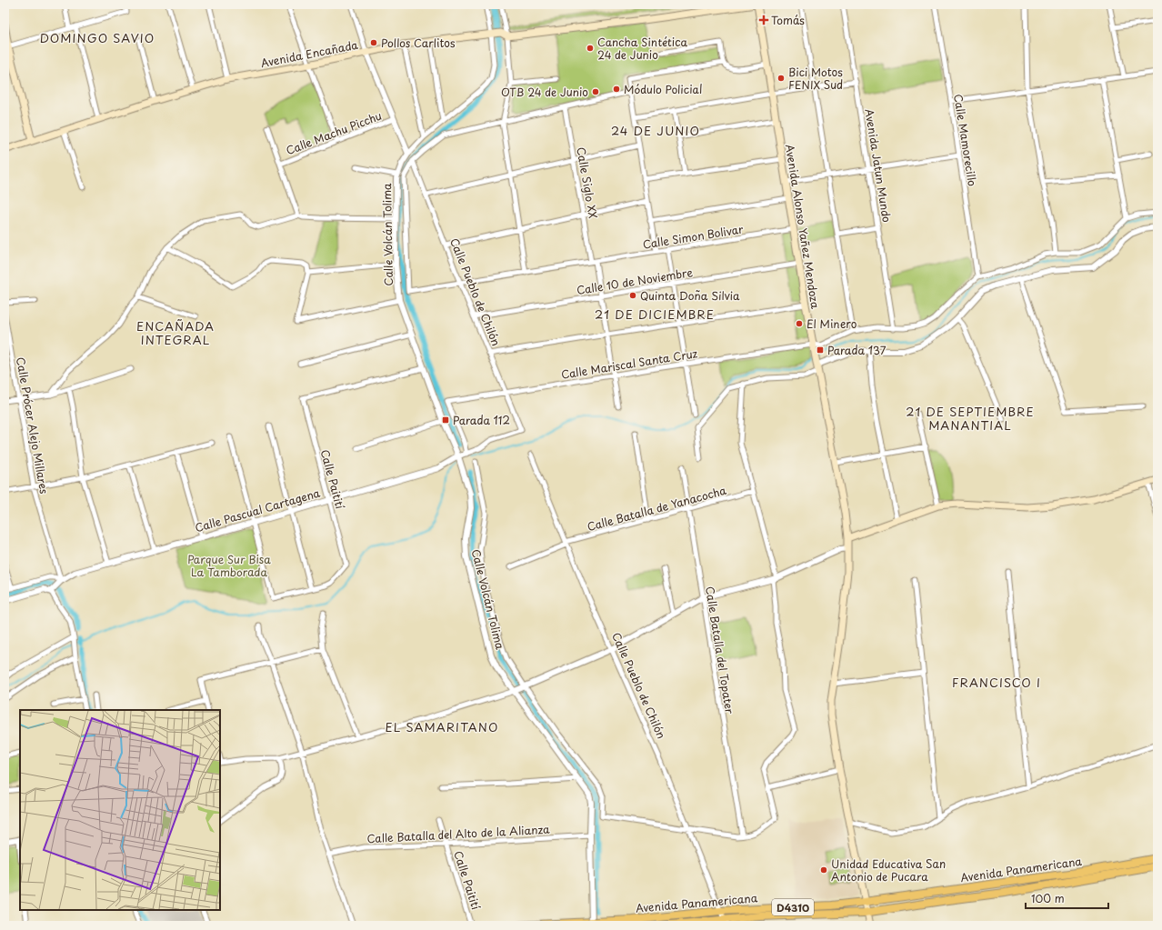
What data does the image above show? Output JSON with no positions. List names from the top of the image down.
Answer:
{
  "streets": {
    "main road": [
      "Avenida Encañada",
      "Avenida Alonso Yañez Mendoza",
      "Avenida Panamericana",
      "D4310"
    ],
    "street": [
      "Calle Machu Picchu",
      "Calle Mamorecillo",
      "Avenida Jatun Mundo",
      "Calle Siglo XX",
      "Calle Volcán Tolima",
      "Calle Simon Bolivar",
      "Calle 10 de Noviembre",
      "Calle Pueblo de Chilón",
      "Calle Mariscal Santa Cruz",
      "Calle Prócer Alejo Millares",
      "Calle Paitití",
      "Calle Batalla de Yanacocha",
      "Calle Pascual Cartagena",
      "Calle Batalla del Topater",
      "Calle Batalla del Alto de la Alianza"
    ]
  },
  "crossings": [
    ["Calle Mamorecillo", "Calle Mariscal Santa Cruz"],
    ["Avenida Jatun Mundo", "Calle Mariscal Santa Cruz"],
    ["Calle Siglo XX", "Calle Simon Bolivar"],
    ["Calle Siglo XX", "Calle 10 de Noviembre"],
    ["Calle Siglo XX", "Calle Mariscal Santa Cruz"],
    ["Avenida Alonso Yañez Mendoza", "Calle Simon Bolivar"],
    ["Avenida Alonso Yañez Mendoza", "Calle 10 de Noviembre"],
    ["Avenida Alonso Yañez Mendoza", "Calle Mariscal Santa Cruz"],
    ["Avenida Alonso Yañez Mendoza", "Avenida Panamericana"],
    ["Calle Volcán Tolima", "Calle Pueblo de Chilón"],
    ["Calle Volcán Tolima", "Calle Paitití"],
    ["Calle Volcán Tolima", "Calle Pascual Cartagena"],
    ["Calle Volcán Tolima", "Calle Batalla del Alto de la Alianza"],
    ["Calle Volcán Tolima", "Avenida Panamericana"],
    ["Calle 10 de Noviembre", "Calle Pueblo de Chilón"],
    ["Calle Pueblo de Chilón", "Calle Mariscal Santa Cruz"],
    ["Calle Pueblo de Chilón", "Calle Batalla de Yanacocha"],
    ["Calle Pueblo de Chilón", "Avenida Panamericana"],
    ["Calle Prócer Alejo Millares", "Calle Pascual Cartagena"],
    ["Calle Paitití", "Calle Pascual Cartagena"],
    ["Calle Paitití", "Calle Batalla del Alto de la Alianza"],
    ["Calle Batalla de Yanacocha", "Calle Batalla del Topater"]
  ],
  "districts": [
    "DOMINGO SAVIO",
    "24 DE JUNIO",
    "21 DE DICIEMBRE",
    "ENCAÑADA INTEGRAL",
    "21 DE SEPTIEMBRE MANANTIAL",
    "FRANCISCO I",
    "EL SAMARITANO"
  ],
  "parks": ["Parque Sur Bisa La Tamborada"],
  "places": {
    "health": ["Tomás"],
    "other": [
      "Pollos Carlitos",
      "Cancha Sintética 24 de Junio",
      "Bici Motos FENIX Sud",
      "Módulo Policial",
      "OTB 24 de Junio",
      "Quinta Doña Silvia",
      "El Minero",
      "Unidad Educativa San Antonio de Pucara"
    ],
    "transit": ["Parada 137", "Parada 112"]
  },
  "scale_bar": "100 m"
}
